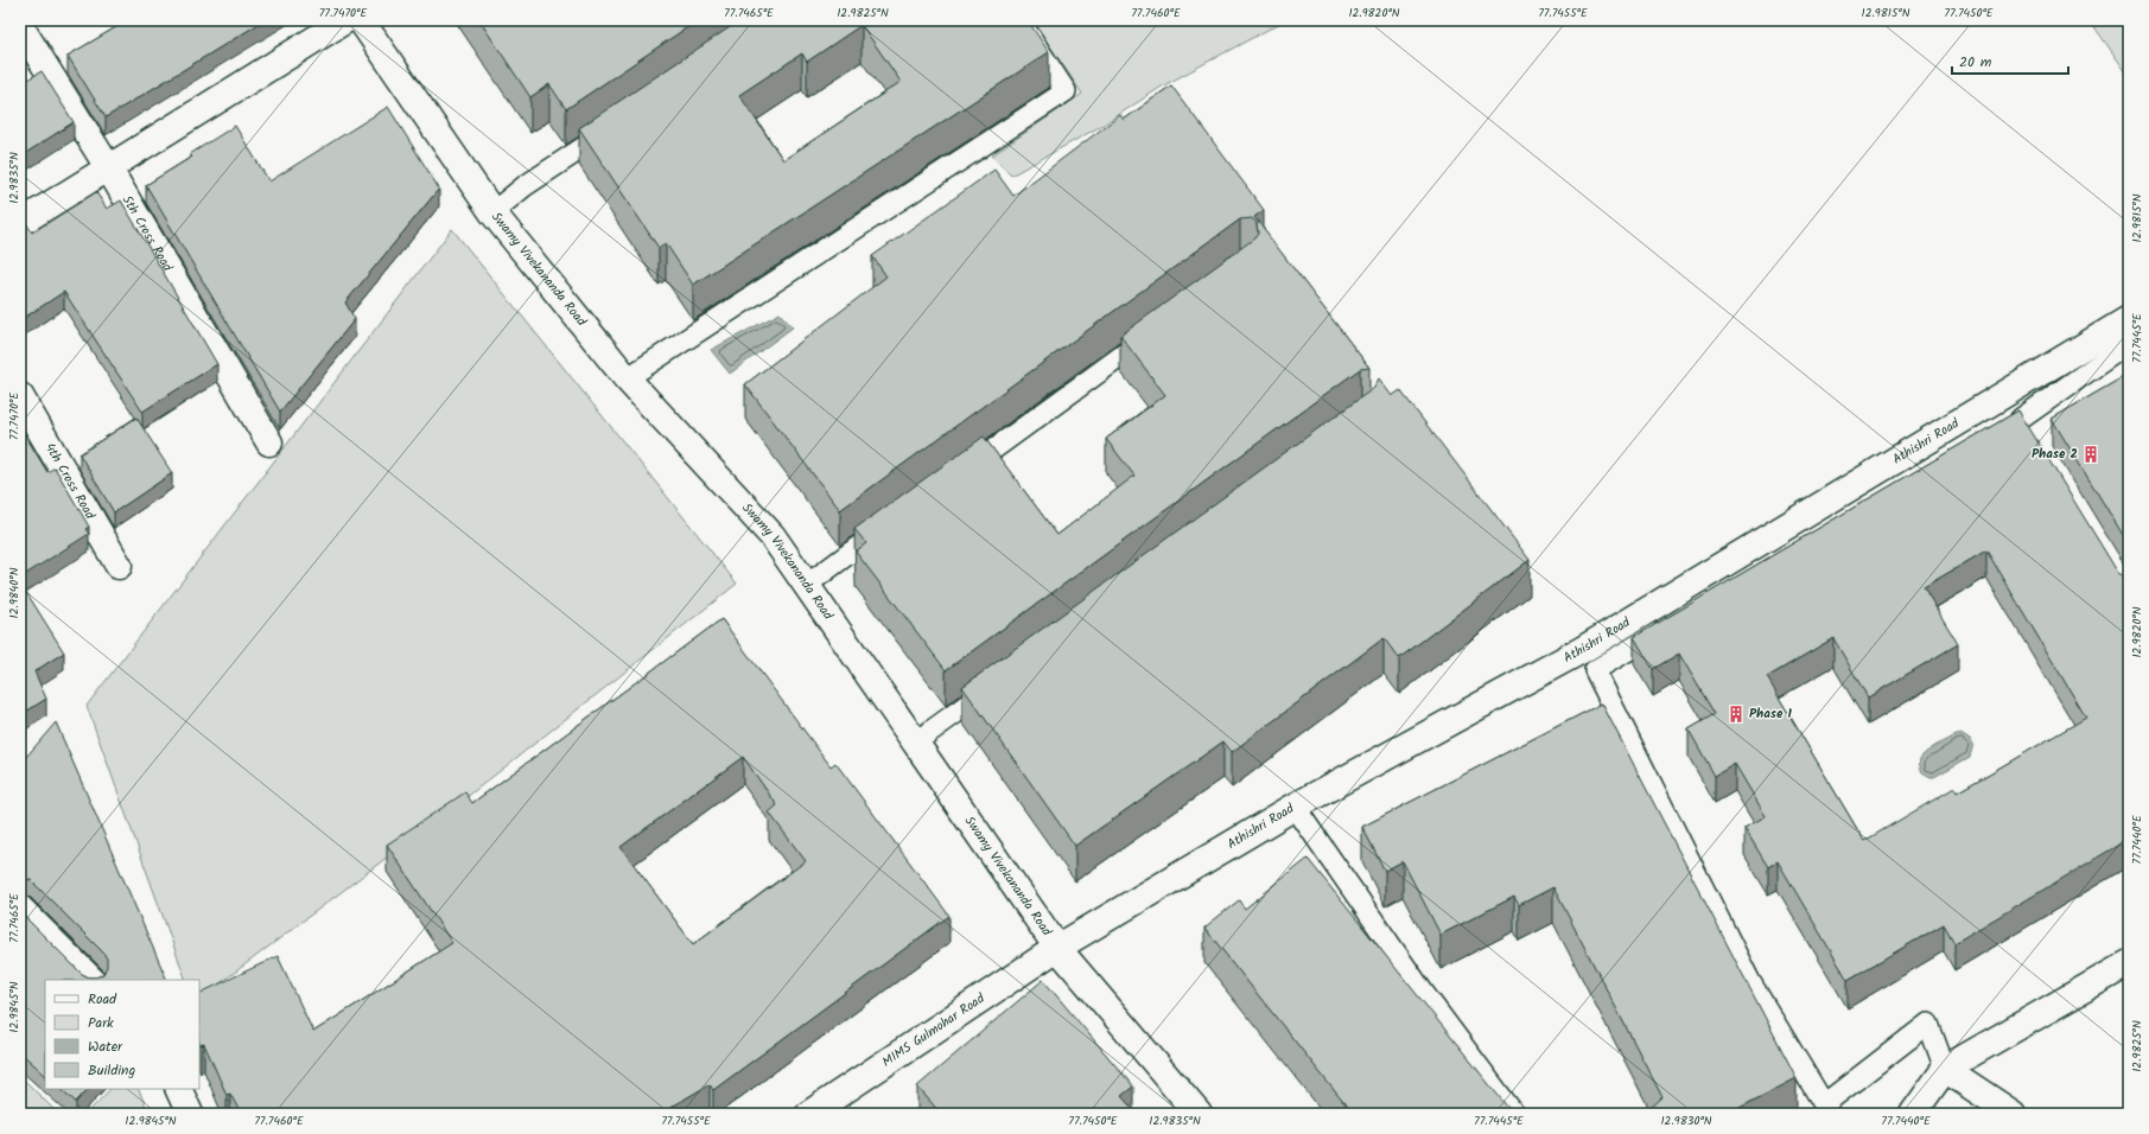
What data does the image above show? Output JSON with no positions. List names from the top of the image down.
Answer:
{
  "streets": {
    "street": [
      "5th Cross Road",
      "Swamy Vivekananda Road",
      "Athishri Road",
      "4th Cross Road",
      "MIMS Gulmohar Road"
    ]
  },
  "crossings": [
    ["Swamy Vivekananda Road", "Athishri Road"],
    ["Swamy Vivekananda Road", "MIMS Gulmohar Road"],
    ["Athishri Road", "MIMS Gulmohar Road"]
  ],
  "places": {
    "building": ["Phase 2", "Phase 1"]
  },
  "legend": [
    "Road",
    "Park",
    "Water",
    "Building"
  ],
  "scale_bar": "20 m",
  "coordinates": [
    "77.7470°E",
    "77.7465°E",
    "12.9825°N",
    "77.7460°E",
    "12.9820°N",
    "77.7455°E",
    "12.9815°N",
    "77.7450°E",
    "12.9835°N",
    "77.7445°E",
    "12.9840°N",
    "77.7440°E",
    "12.9845°N",
    "12.9830°N"
  ]
}
